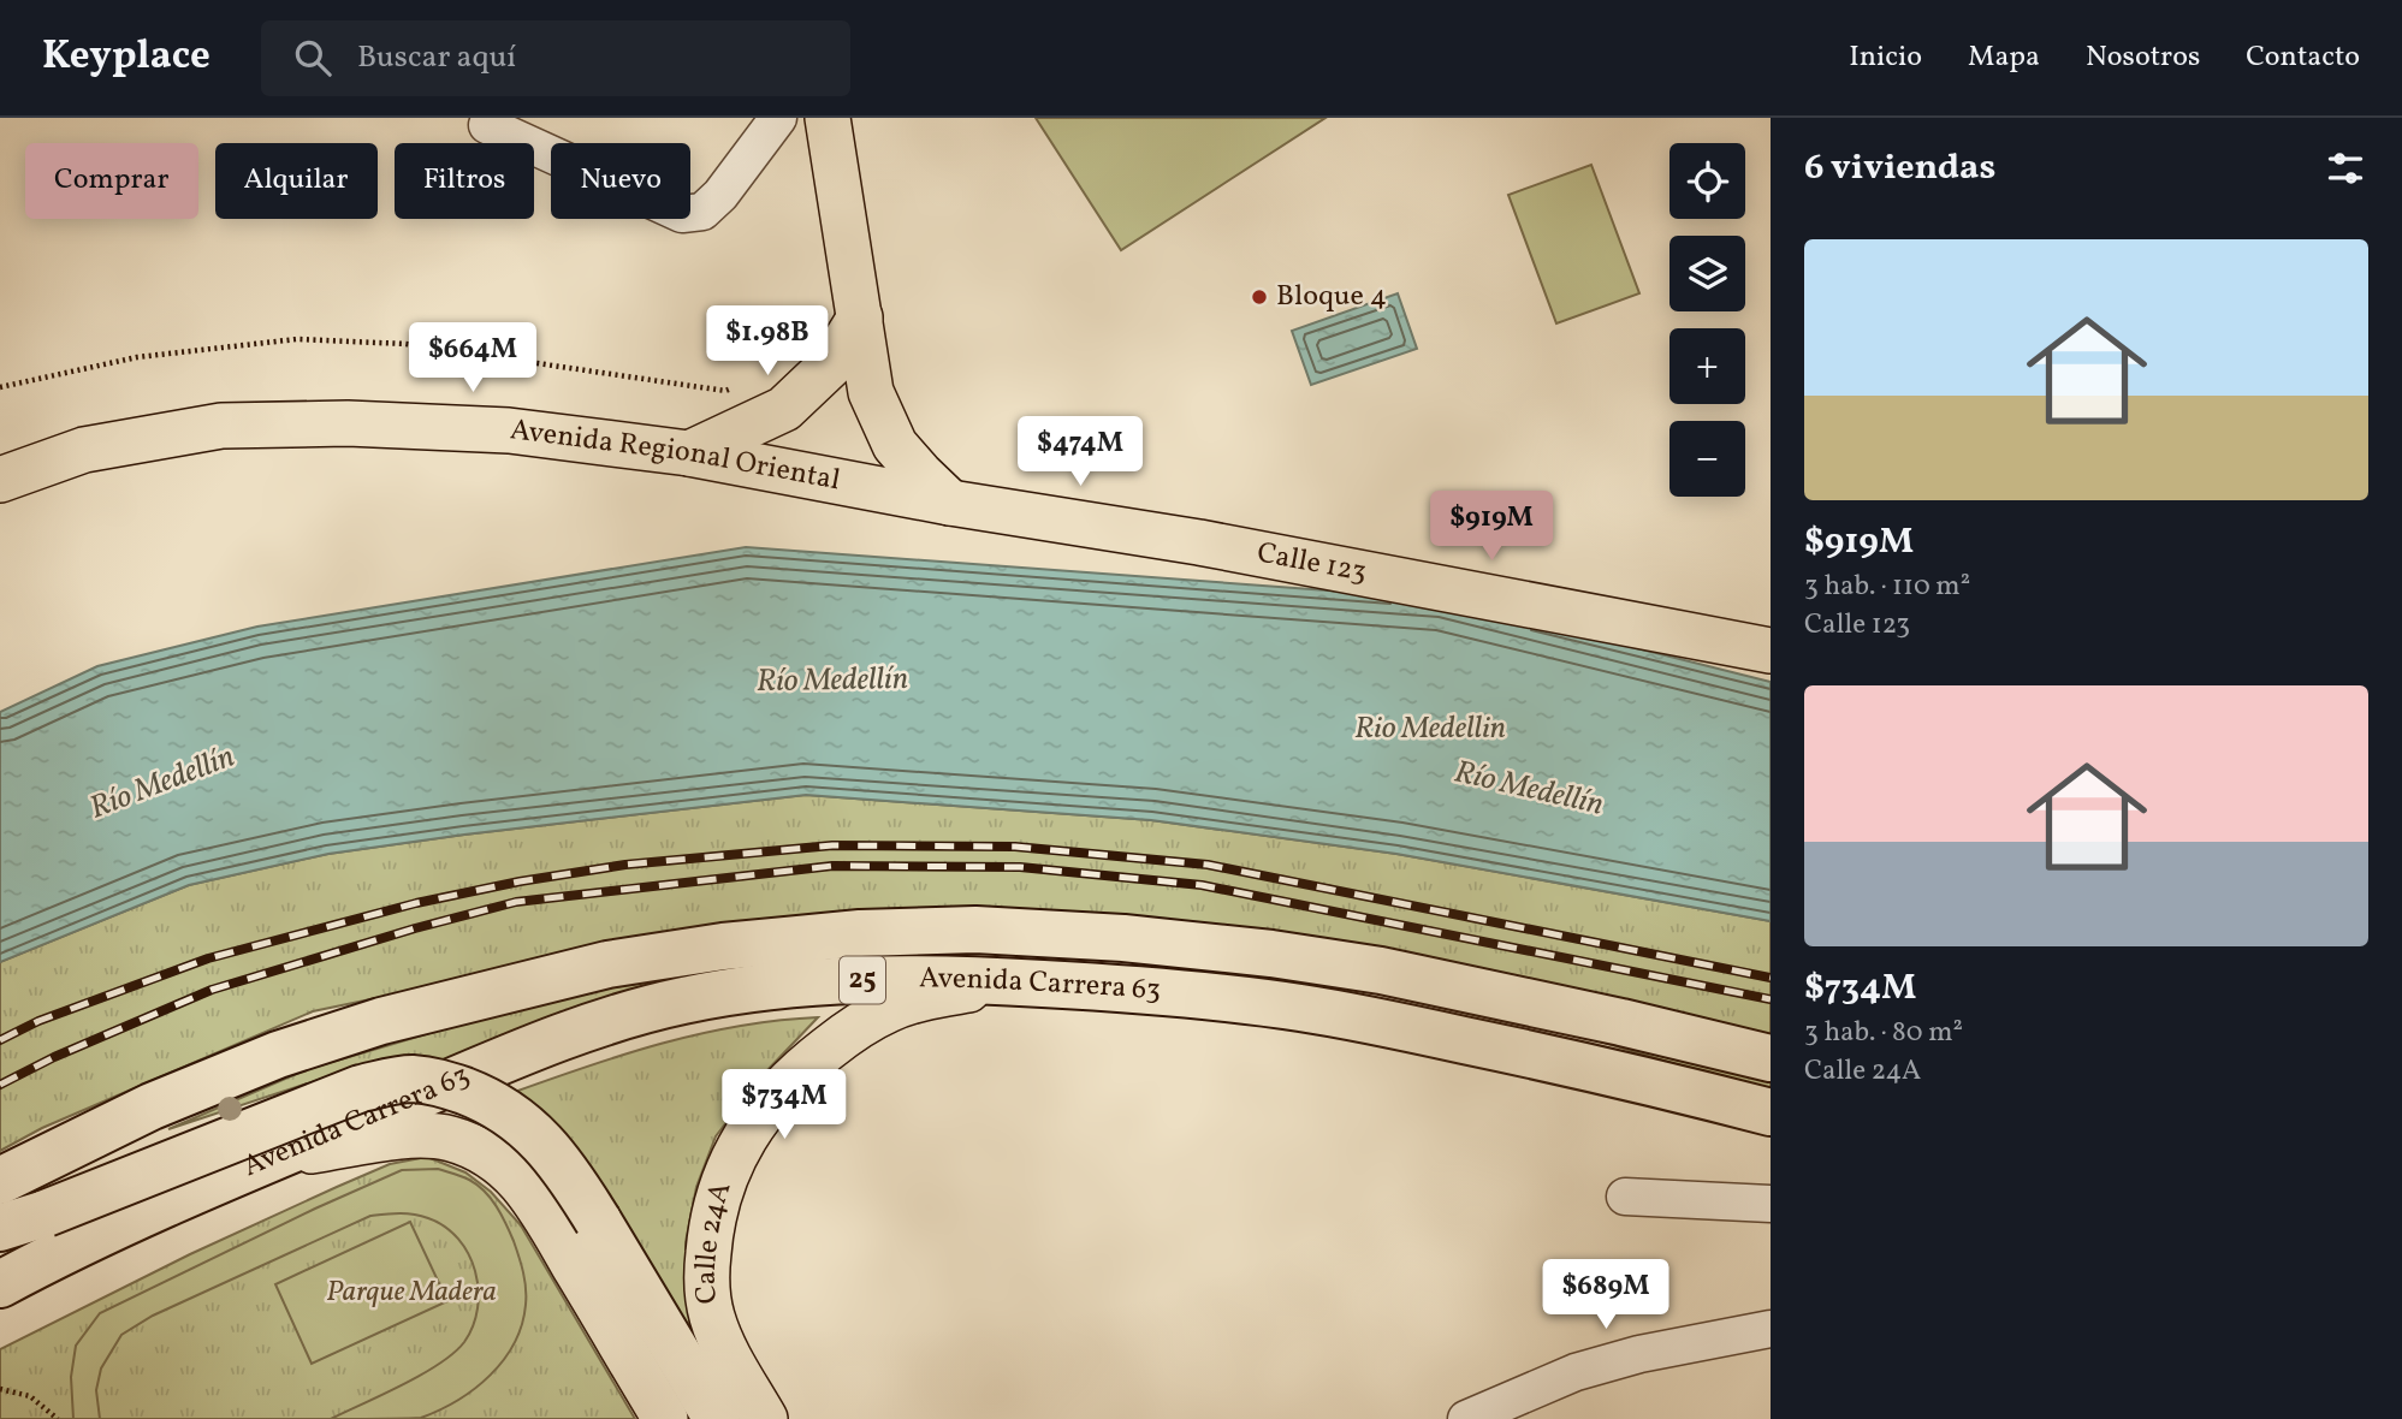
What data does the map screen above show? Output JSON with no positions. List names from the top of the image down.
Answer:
{
  "streets": {
    "highway": ["25", "Avenida Carrera 63"],
    "main road": ["Avenida Regional Oriental", "Calle 123", "Calle 24A"]
  },
  "crossings": [
    ["Avenida Regional Oriental", "Calle 123"],
    ["Avenida Carrera 63", "Calle 24A"]
  ],
  "water": ["Río Medellín", "Rio Medellin"],
  "parks": ["Parque Madera"],
  "places": ["Bloque 4"],
  "page": {
    "header": "Keyplace",
    "search": "Buscar aquí",
    "nav": [
      "Inicio",
      "Mapa",
      "Nosotros",
      "Contacto"
    ],
    "heading": "6 viviendas",
    "map_buttons": ["+", "−"],
    "chip": [
      "Comprar",
      "Alquilar",
      "Filtros",
      "Nuevo"
    ],
    "list": [
      {
        "name": "$919M",
        "note": "3 hab. · 110 m² · Calle 123"
      },
      {
        "name": "$734M",
        "note": "3 hab. · 80 m² · Calle 24A"
      }
    ],
    "price": [
      "$1.98B",
      "$664M",
      "$474M",
      "$919M",
      "$734M",
      "$689M"
    ]
  }
}
